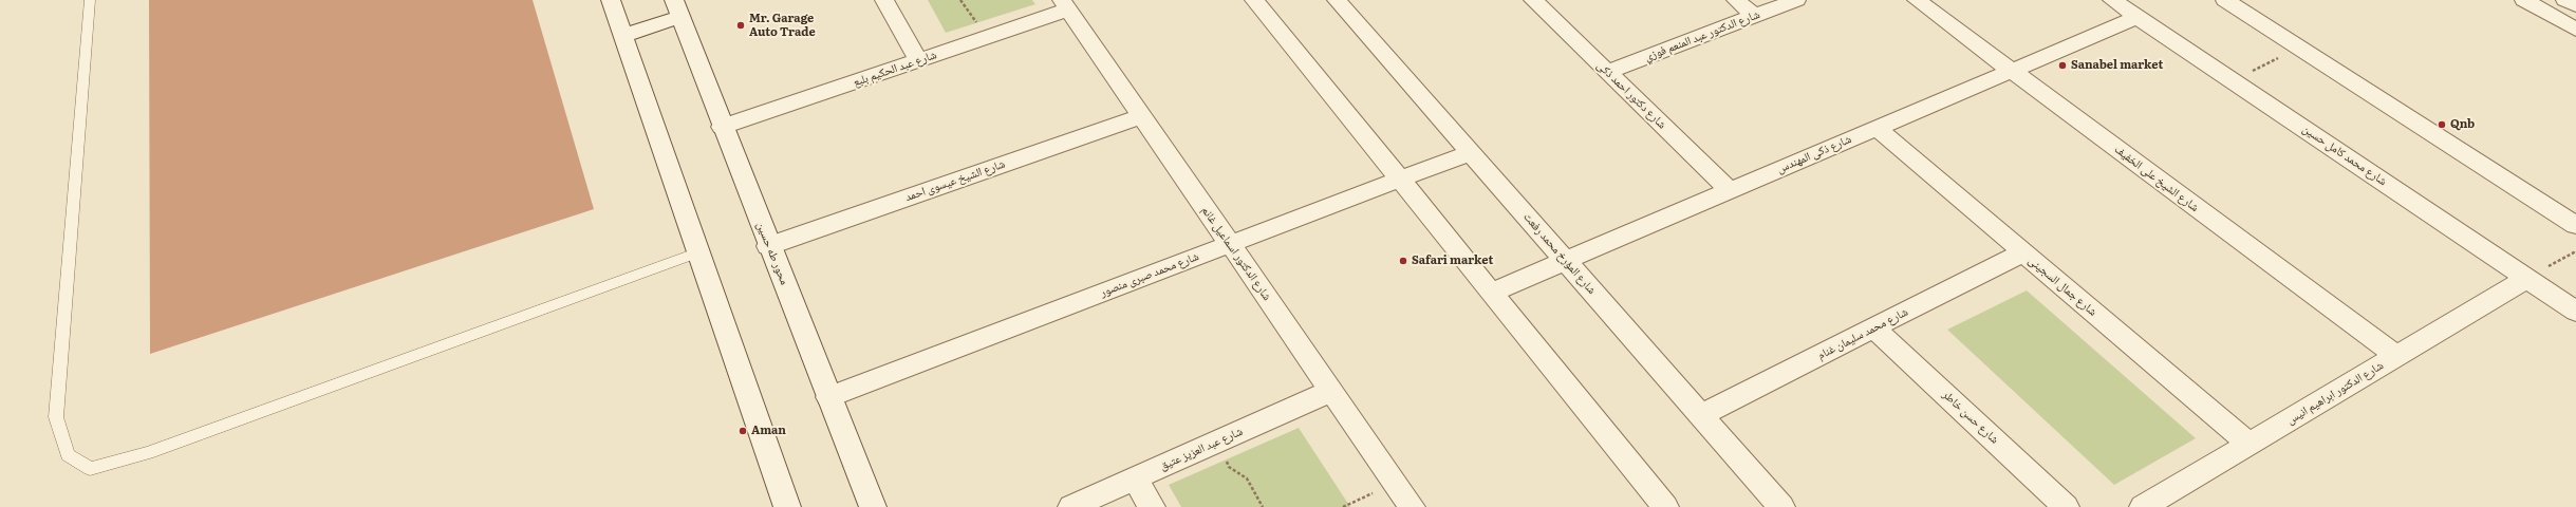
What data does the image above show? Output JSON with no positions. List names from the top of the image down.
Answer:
{
  "streets": {
    "street": [
      "شارع الدكتور عبد المنعم فوزي",
      "شارع عبد الحكيم بلبع",
      "شارع دكتور احمد ذكى",
      "شارع ذكى المهندس",
      "شارع محمد كامل حسين",
      "شارع الشيخ على الخفيف",
      "شارع الشيخ عيسوى احمد",
      "محور طه حسين",
      "شارع الدكتور اسماعيل غانم",
      "شارع المؤرخ محمد رفعت",
      "شارع محمد صبرى منصور",
      "شارع جمال السجينى",
      "شارع محمد سليمان غنام",
      "شارع الدكتور ابراهيم انيس",
      "شارع حسن خاطر",
      "شارع عبد العزيز عتيق"
    ]
  },
  "crossings": [
    ["شارع الدكتور عبد المنعم فوزي", "شارع دكتور احمد ذكى"],
    ["شارع عبد الحكيم بلبع", "محور طه حسين"],
    ["شارع عبد الحكيم بلبع", "شارع الدكتور اسماعيل غانم"],
    ["شارع دكتور احمد ذكى", "شارع ذكى المهندس"],
    ["شارع ذكى المهندس", "شارع محمد كامل حسين"],
    ["شارع ذكى المهندس", "شارع الشيخ على الخفيف"],
    ["شارع ذكى المهندس", "شارع المؤرخ محمد رفعت"],
    ["شارع ذكى المهندس", "شارع جمال السجينى"],
    ["شارع محمد كامل حسين", "شارع الدكتور ابراهيم انيس"],
    ["شارع الشيخ على الخفيف", "شارع الدكتور ابراهيم انيس"],
    ["شارع الشيخ عيسوى احمد", "محور طه حسين"],
    ["شارع الشيخ عيسوى احمد", "شارع الدكتور اسماعيل غانم"],
    ["محور طه حسين", "شارع محمد صبرى منصور"],
    ["شارع الدكتور اسماعيل غانم", "شارع محمد صبرى منصور"],
    ["شارع الدكتور اسماعيل غانم", "شارع عبد العزيز عتيق"],
    ["شارع المؤرخ محمد رفعت", "شارع محمد صبرى منصور"],
    ["شارع المؤرخ محمد رفعت", "شارع محمد سليمان غنام"],
    ["شارع جمال السجينى", "شارع محمد سليمان غنام"],
    ["شارع جمال السجينى", "شارع الدكتور ابراهيم انيس"],
    ["شارع محمد سليمان غنام", "شارع حسن خاطر"]
  ],
  "places": [
    "Mr. Garage Auto Trade",
    "Sanabel market",
    "Qnb",
    "Safari market",
    "Aman"
  ]
}
